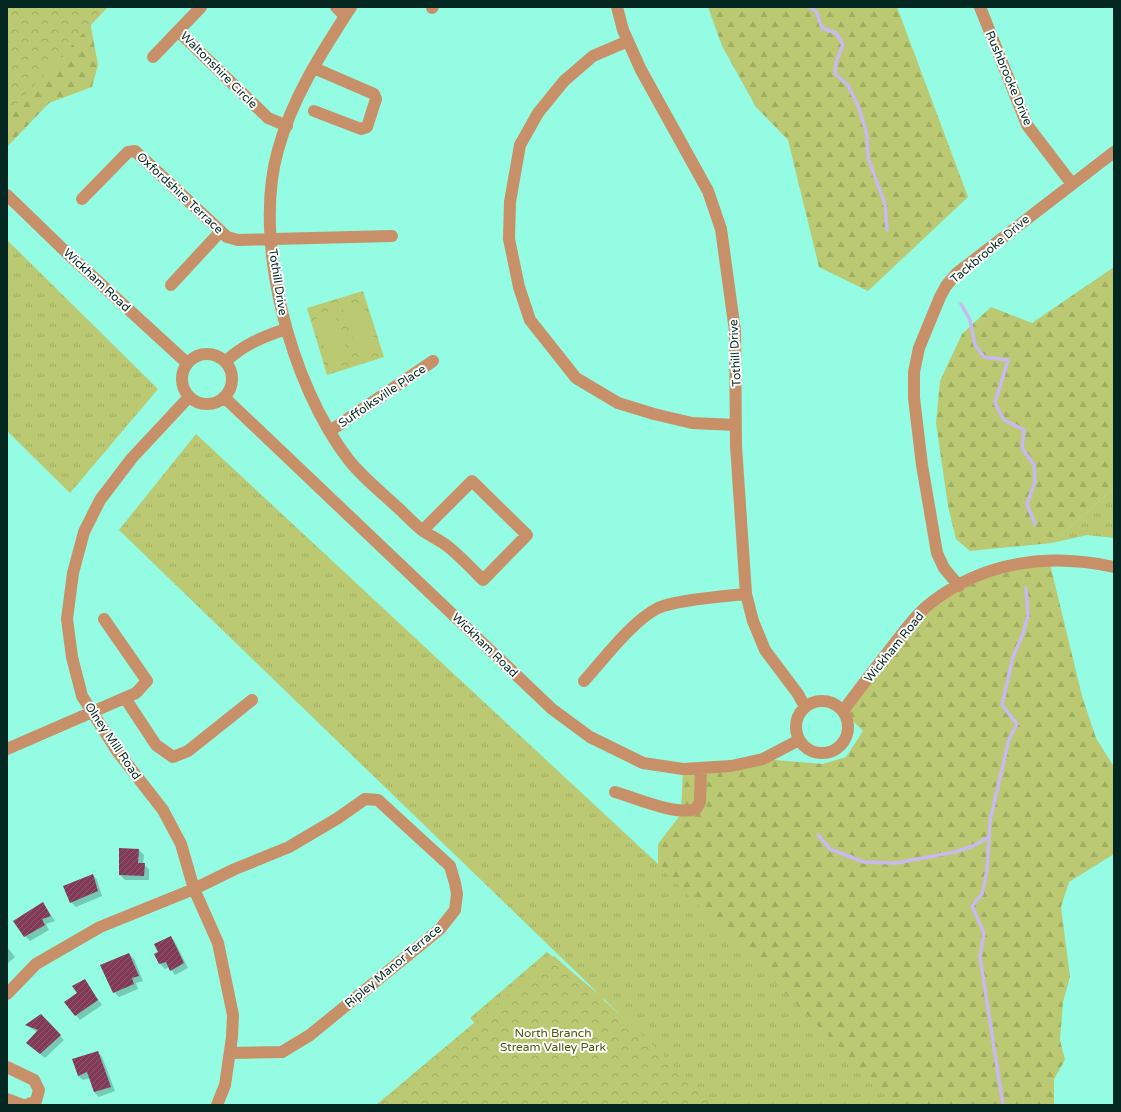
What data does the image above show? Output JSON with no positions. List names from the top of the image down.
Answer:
{
  "streets": {
    "street": [
      "Waltonshire Circle",
      "Rushbrooke Drive",
      "Oxfordshire Terrace",
      "Tackbrooke Drive",
      "Wickham Road",
      "Tothill Drive",
      "Suffolksville Place",
      "Olney Mill Road",
      "Ripley Manor Terrace"
    ]
  },
  "crossings": [
    ["Waltonshire Circle", "Tothill Drive"],
    ["Rushbrooke Drive", "Tackbrooke Drive"],
    ["Oxfordshire Terrace", "Tothill Drive"],
    ["Tackbrooke Drive", "Wickham Road"],
    ["Wickham Road", "Tothill Drive"],
    ["Wickham Road", "Olney Mill Road"],
    ["Tothill Drive", "Suffolksville Place"],
    ["Olney Mill Road", "Ripley Manor Terrace"]
  ],
  "parks": ["North Branch Stream Valley Park"]
}
